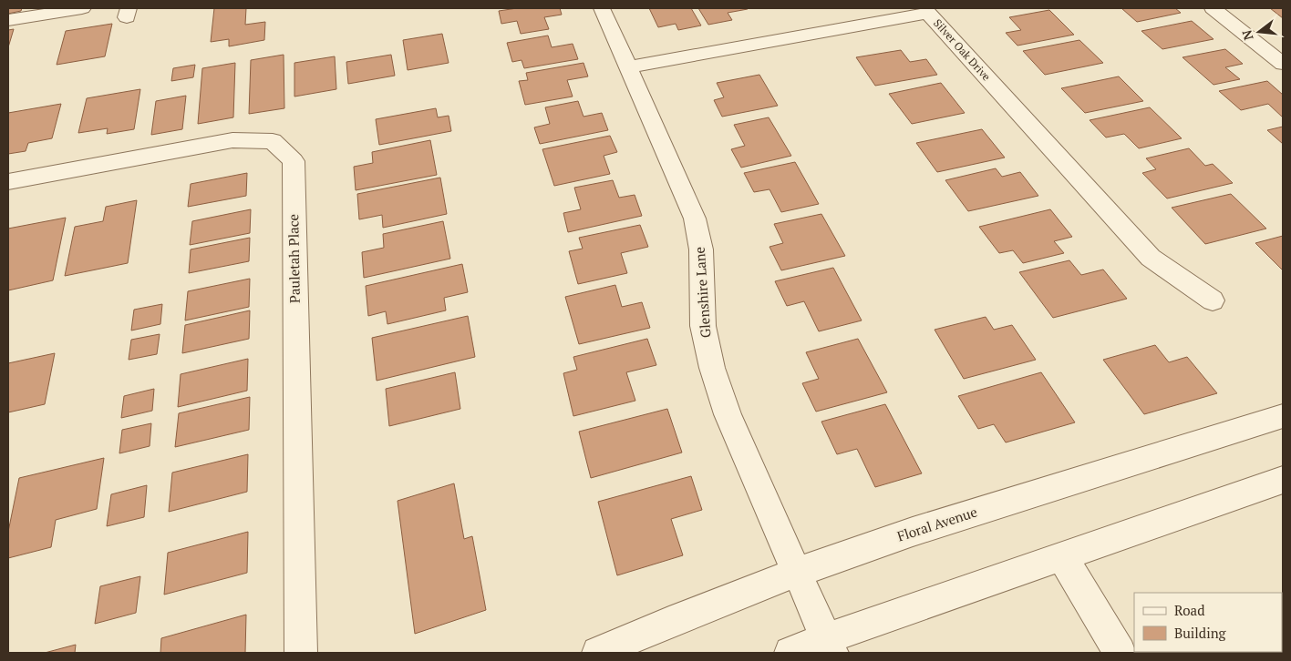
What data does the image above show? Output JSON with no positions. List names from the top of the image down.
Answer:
{
  "streets": {
    "street": [
      "Silver Oak Drive",
      "Pauletah Place",
      "Glenshire Lane",
      "Floral Avenue"
    ]
  },
  "crossings": [
    ["Silver Oak Drive", "Glenshire Lane"],
    ["Glenshire Lane", "Floral Avenue"]
  ],
  "legend": ["Road", "Building"],
  "north": "left"
}
